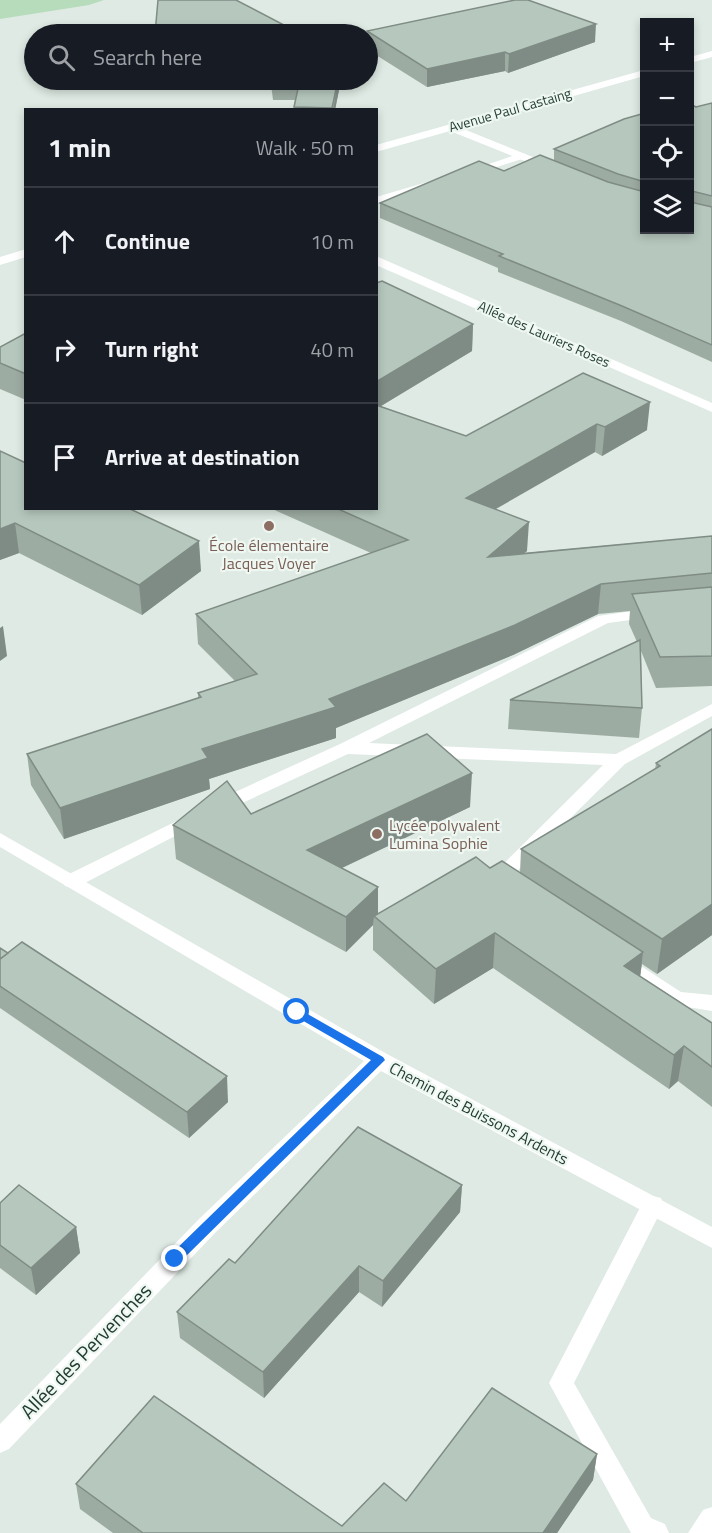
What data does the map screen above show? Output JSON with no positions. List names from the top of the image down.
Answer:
{
  "streets": {
    "street": [
      "Avenue Paul Castaing",
      "Allée des Lauriers Roses",
      "Chemin des Buissons Ardents",
      "Allée des Pervenches"
    ]
  },
  "crossings": [
    ["Chemin des Buissons Ardents", "Allée des Pervenches"]
  ],
  "places": ["École élementaire Jacques Voyer", "Lycée polyvalent Lumina Sophie"],
  "page": {
    "map_buttons": ["+", "−"],
    "search": "Search here",
    "heading": ["1 min", "Walk · 50 m"],
    "list": [
      ["Continue", "10 m"],
      ["Turn right", "40 m"],
      "Arrive at destination"
    ]
  }
}
